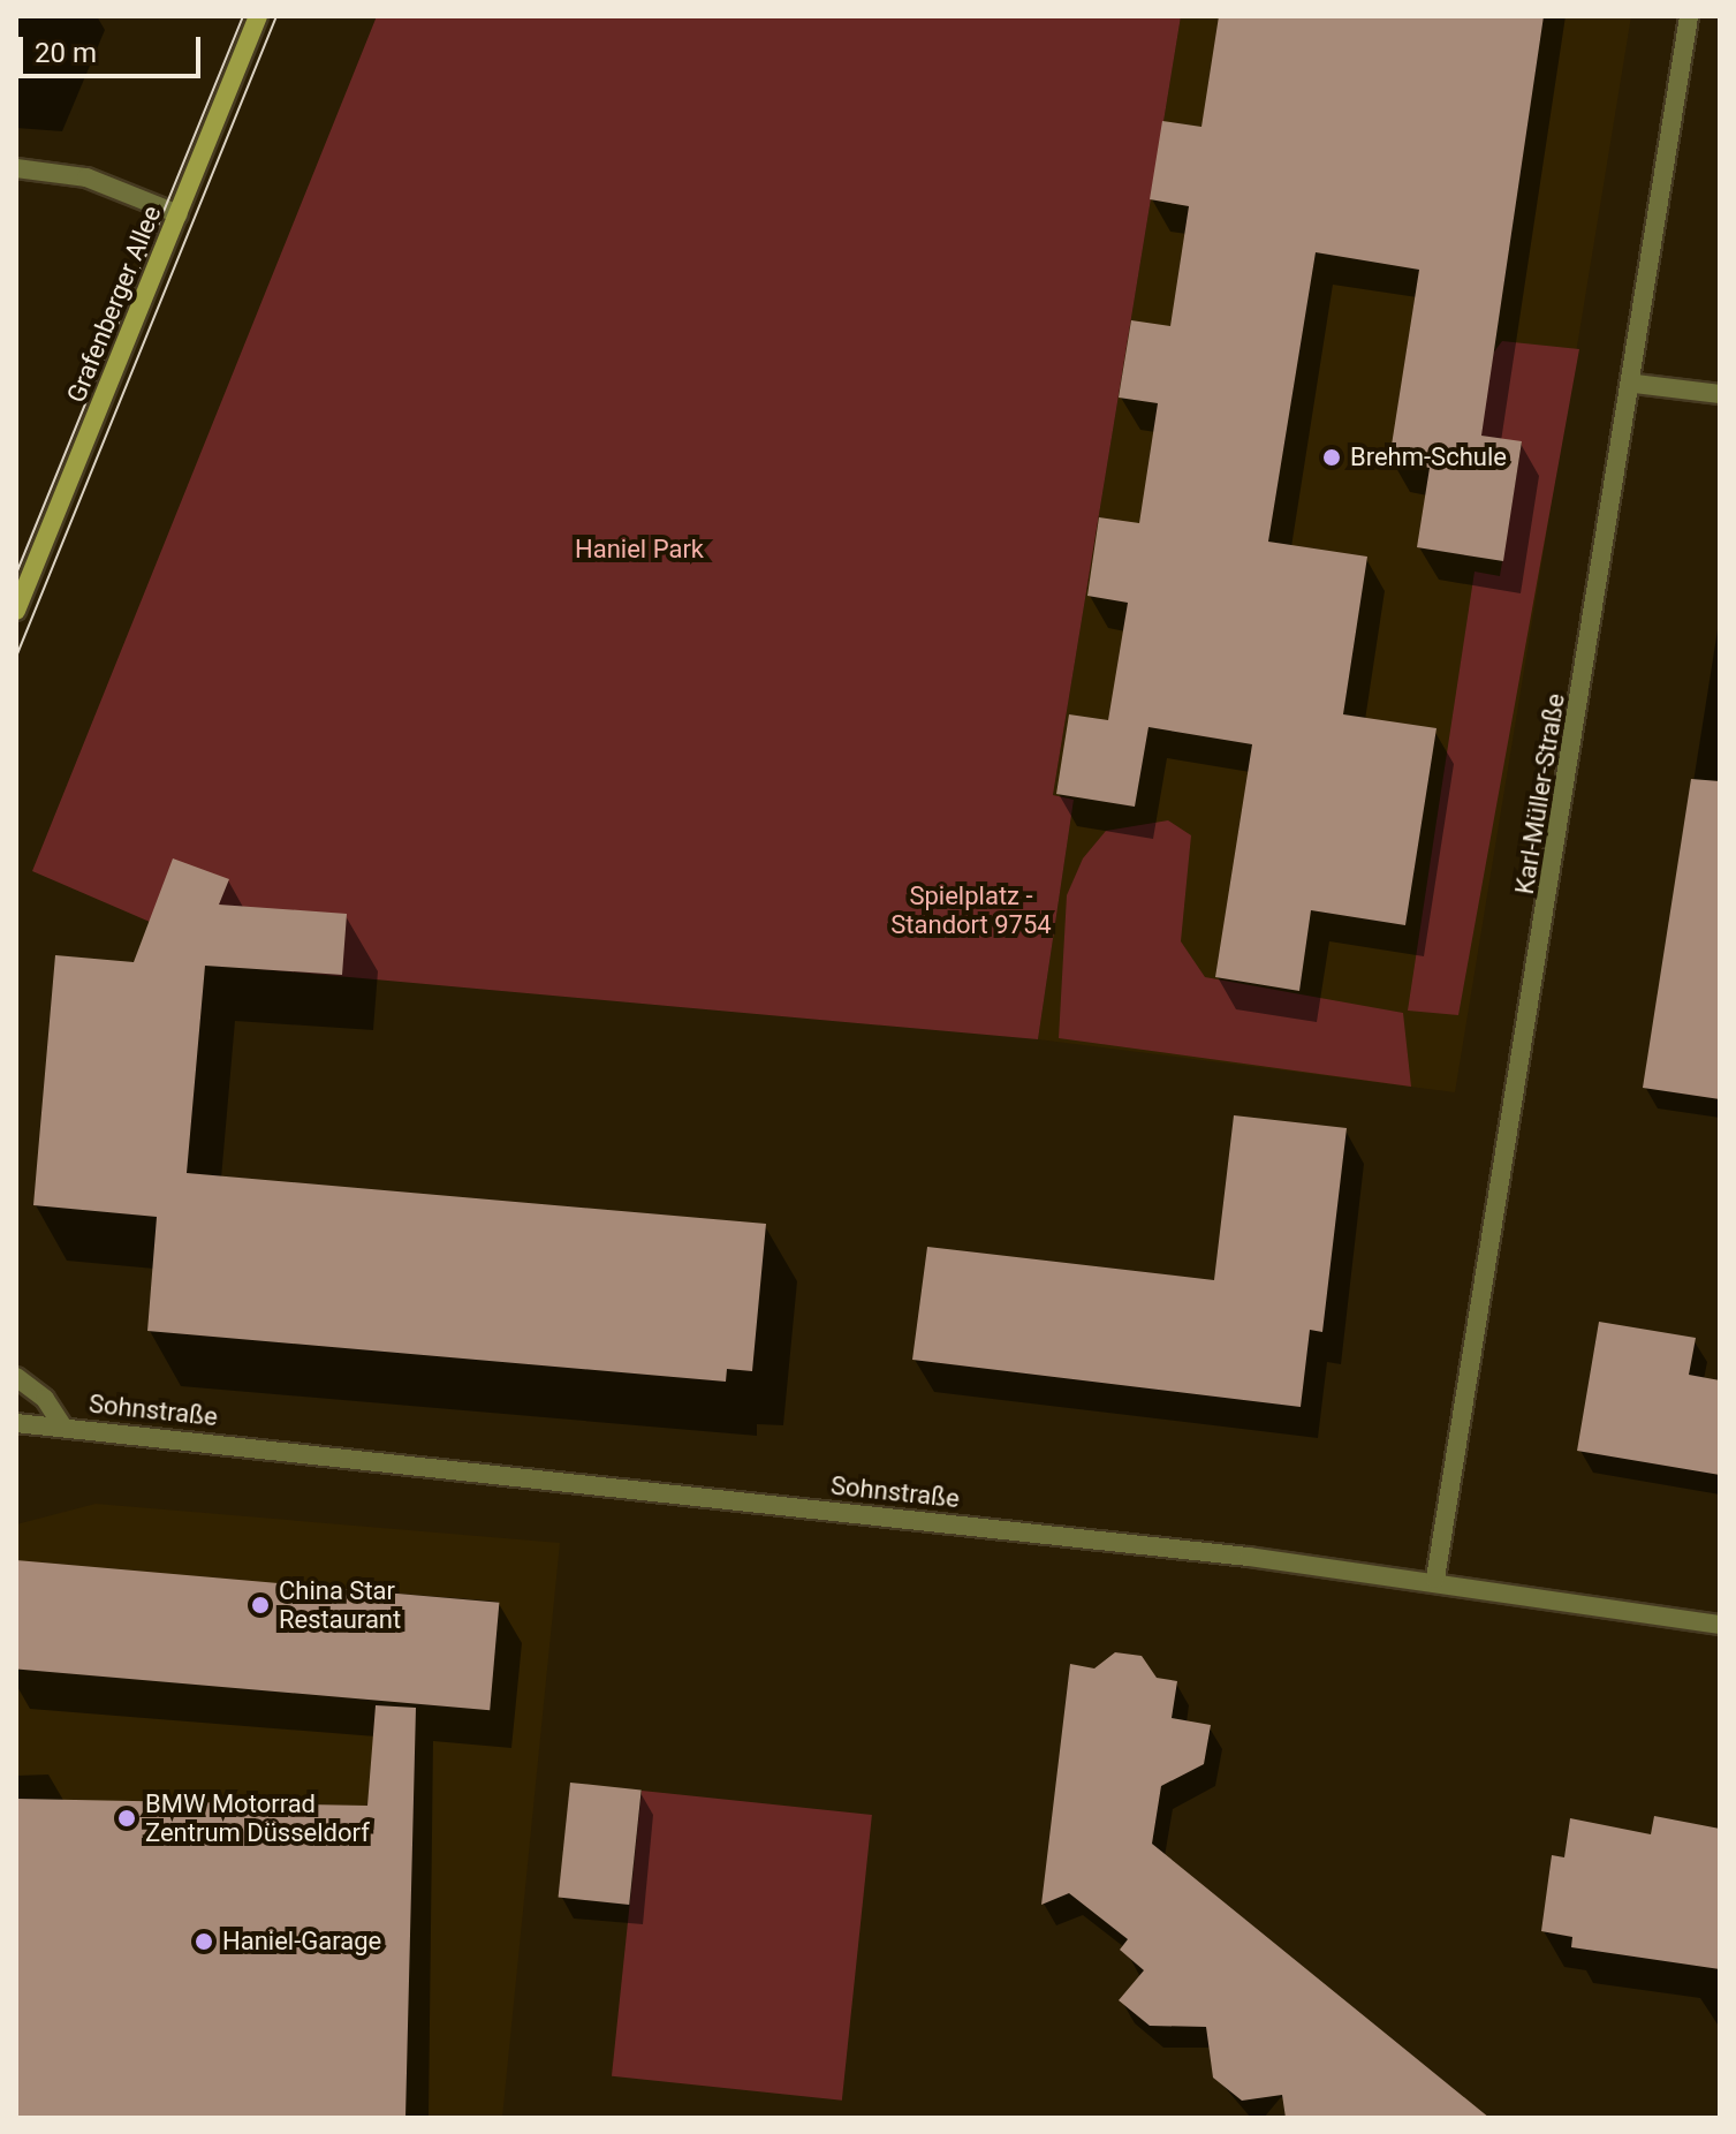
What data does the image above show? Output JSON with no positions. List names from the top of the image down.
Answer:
{
  "streets": {
    "main road": ["Grafenberger Allee"],
    "street": ["Karl-Müller-Straße", "Sohnstraße"]
  },
  "crossings": [
    ["Karl-Müller-Straße", "Sohnstraße"]
  ],
  "parks": ["Haniel Park", "Spielplatz - Standort 9754"],
  "places": [
    "Brehm-Schule",
    "China Star Restaurant",
    "BMW Motorrad Zentrum Düsseldorf",
    "Haniel-Garage"
  ],
  "scale_bar": "20 m"
}
